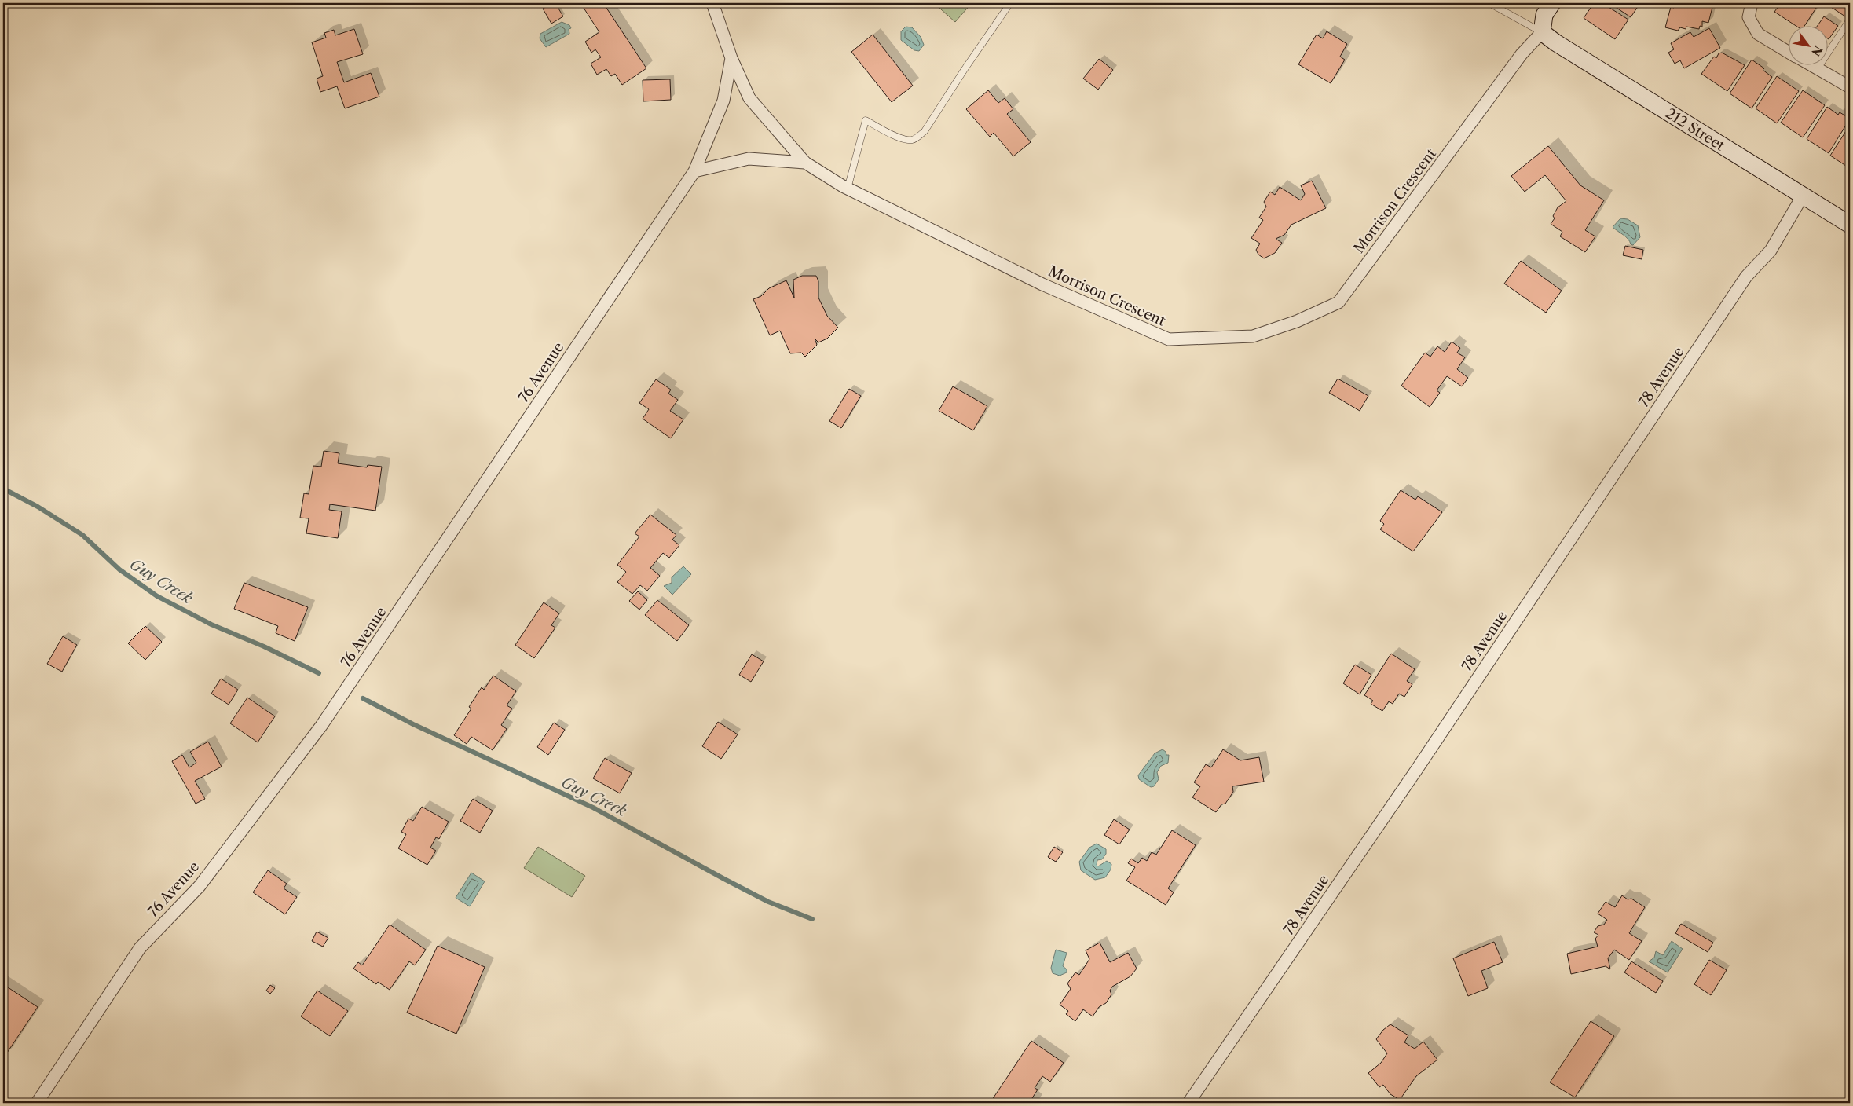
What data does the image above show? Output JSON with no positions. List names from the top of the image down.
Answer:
{
  "streets": {
    "street": [
      "212 Street",
      "Morrison Crescent",
      "76 Avenue",
      "78 Avenue"
    ]
  },
  "crossings": [
    ["212 Street", "Morrison Crescent"],
    ["212 Street", "78 Avenue"],
    ["Morrison Crescent", "76 Avenue"]
  ],
  "water": ["Guy Creek"],
  "north": "bottom right"
}
